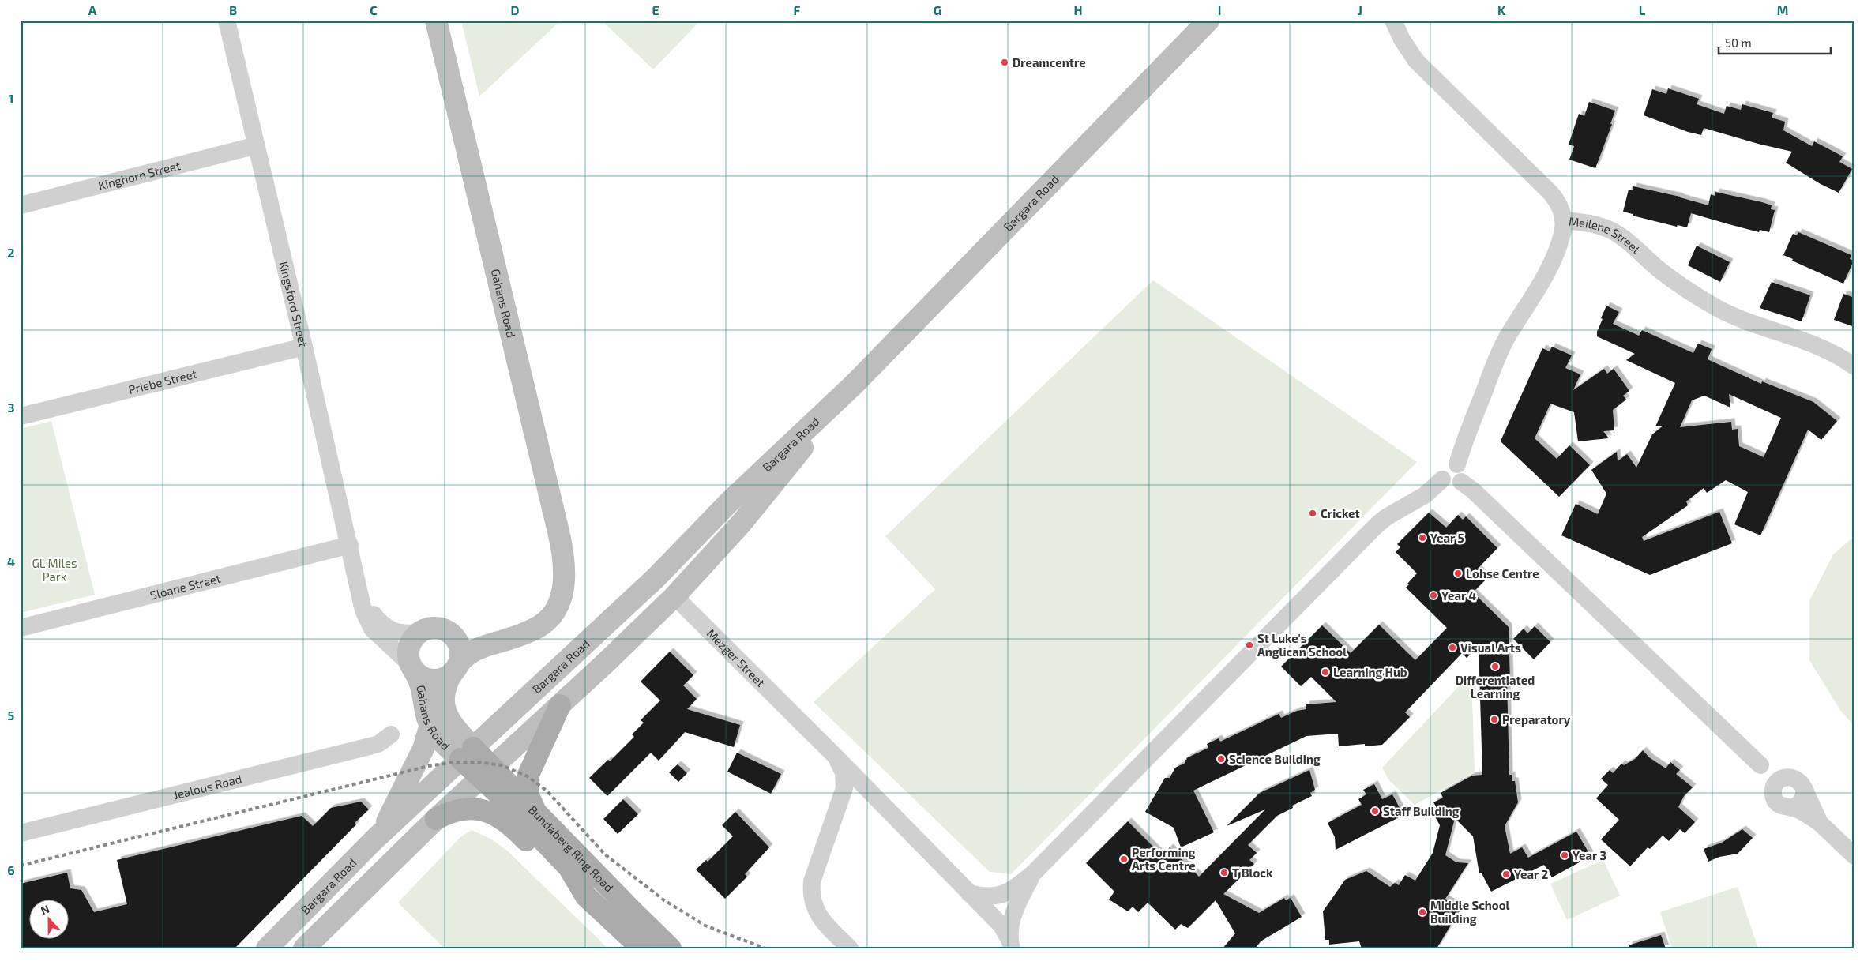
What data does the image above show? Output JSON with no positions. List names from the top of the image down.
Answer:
{
  "streets": {
    "main road": ["Bargara Road", "Gahans Road", "Bundaberg Ring Road"],
    "street": [
      "Kinghorn Street",
      "Meilene Street",
      "Kingsford Street",
      "Priebe Street",
      "Sloane Street",
      "Mezger Street",
      "Jealous Road"
    ]
  },
  "crossings": [
    ["Kinghorn Street", "Kingsford Street"],
    ["Bargara Road", "Gahans Road"],
    ["Bargara Road", "Mezger Street"],
    ["Bargara Road", "Bundaberg Ring Road"],
    ["Gahans Road", "Kingsford Street"],
    ["Gahans Road", "Bundaberg Ring Road"],
    ["Kingsford Street", "Priebe Street"],
    ["Kingsford Street", "Sloane Street"]
  ],
  "parks": ["GL Miles Park"],
  "places": [
    "Dreamcentre",
    "Cricket",
    "Year 5",
    "Lohse Centre",
    "Year 4",
    "St Luke's Anglican School",
    "Visual Arts",
    "Differentiated Learning",
    "Learning Hub",
    "Preparatory",
    "Science Building",
    "Staff Building",
    "Year 3",
    "Performing Arts Centre",
    "T Block",
    "Year 2",
    "Middle School Building"
  ],
  "scale_bar": "50 m",
  "north": "top",
  "grid": {
    "columns": [
      "A",
      "B",
      "C",
      "D",
      "E",
      "F",
      "G",
      "H",
      "I",
      "J",
      "K",
      "L",
      "M"
    ],
    "rows": [
      "1",
      "2",
      "3",
      "4",
      "5",
      "6"
    ]
  }
}
